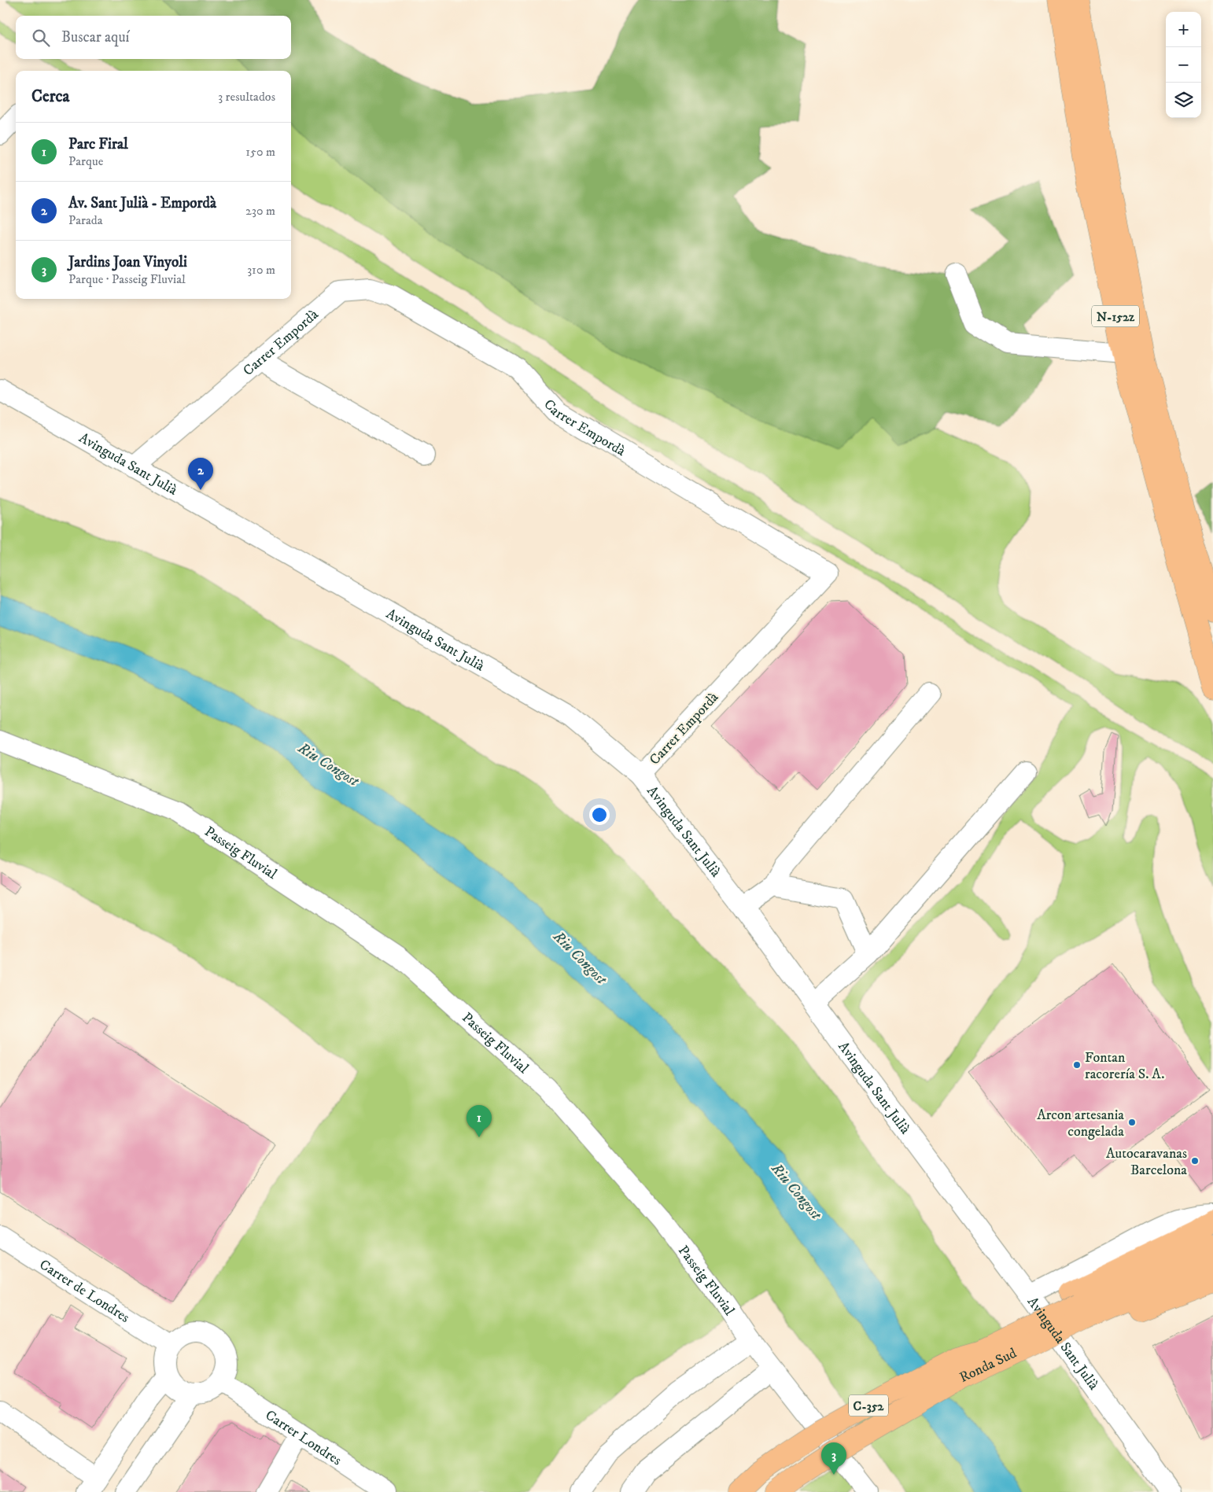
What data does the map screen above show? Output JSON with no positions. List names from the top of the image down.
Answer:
{
  "streets": {
    "highway": ["N-152z", "Ronda Sud", "C-352"],
    "street": [
      "Carrer Empordà",
      "Avinguda Sant Julià",
      "Passeig Fluvial",
      "Carrer de Londres",
      "Carrer Londres"
    ]
  },
  "crossings": [
    ["Carrer Empordà", "Avinguda Sant Julià"],
    ["Carrer de Londres", "Carrer Londres"]
  ],
  "water": ["Riu Congost"],
  "places": ["Fontan racorería S. A.", "Arcon artesania congelada", "Autocaravanas Barcelona"],
  "page": {
    "map_buttons": ["+", "−"],
    "search": "Buscar aquí",
    "heading": ["Cerca", "3 resultados"],
    "list": [
      {
        "mark": "1",
        "name": "Parc Firal",
        "note": "Parque",
        "value": "150 m"
      },
      {
        "mark": "2",
        "name": "Av. Sant Julià - Empordà",
        "note": "Parada",
        "value": "230 m"
      },
      {
        "mark": "3",
        "name": "Jardins Joan Vinyoli",
        "note": "Parque · Passeig Fluvial",
        "value": "310 m"
      }
    ],
    "pins": ["2", "1", "3"]
  }
}
